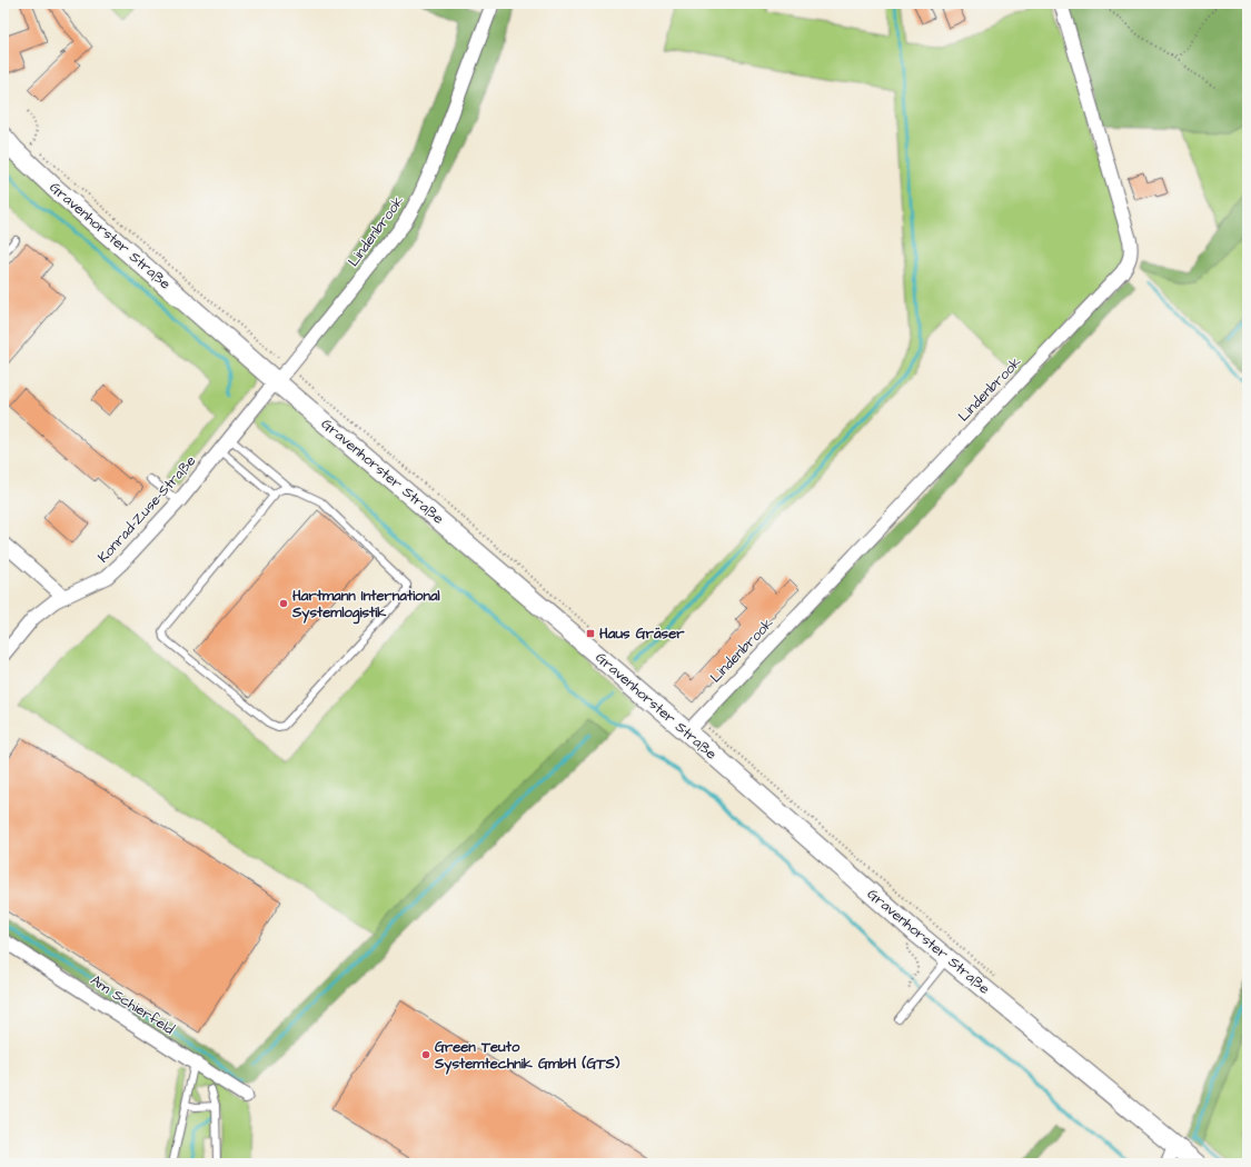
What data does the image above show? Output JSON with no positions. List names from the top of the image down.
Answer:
{
  "streets": {
    "main road": ["Gravenhorster Straße"],
    "street": ["Lindenbrook", "Konrad-Zuse-Straße", "Am Schierfeld"]
  },
  "crossings": [
    ["Lindenbrook", "Gravenhorster Straße"],
    ["Lindenbrook", "Konrad-Zuse-Straße"],
    ["Gravenhorster Straße", "Konrad-Zuse-Straße"]
  ],
  "places": {
    "other": ["Hartmann International Systemlogistik", "Green Teuto Systemtechnik GmbH (GTS)"],
    "transit": ["Haus Gräser"]
  }
}
